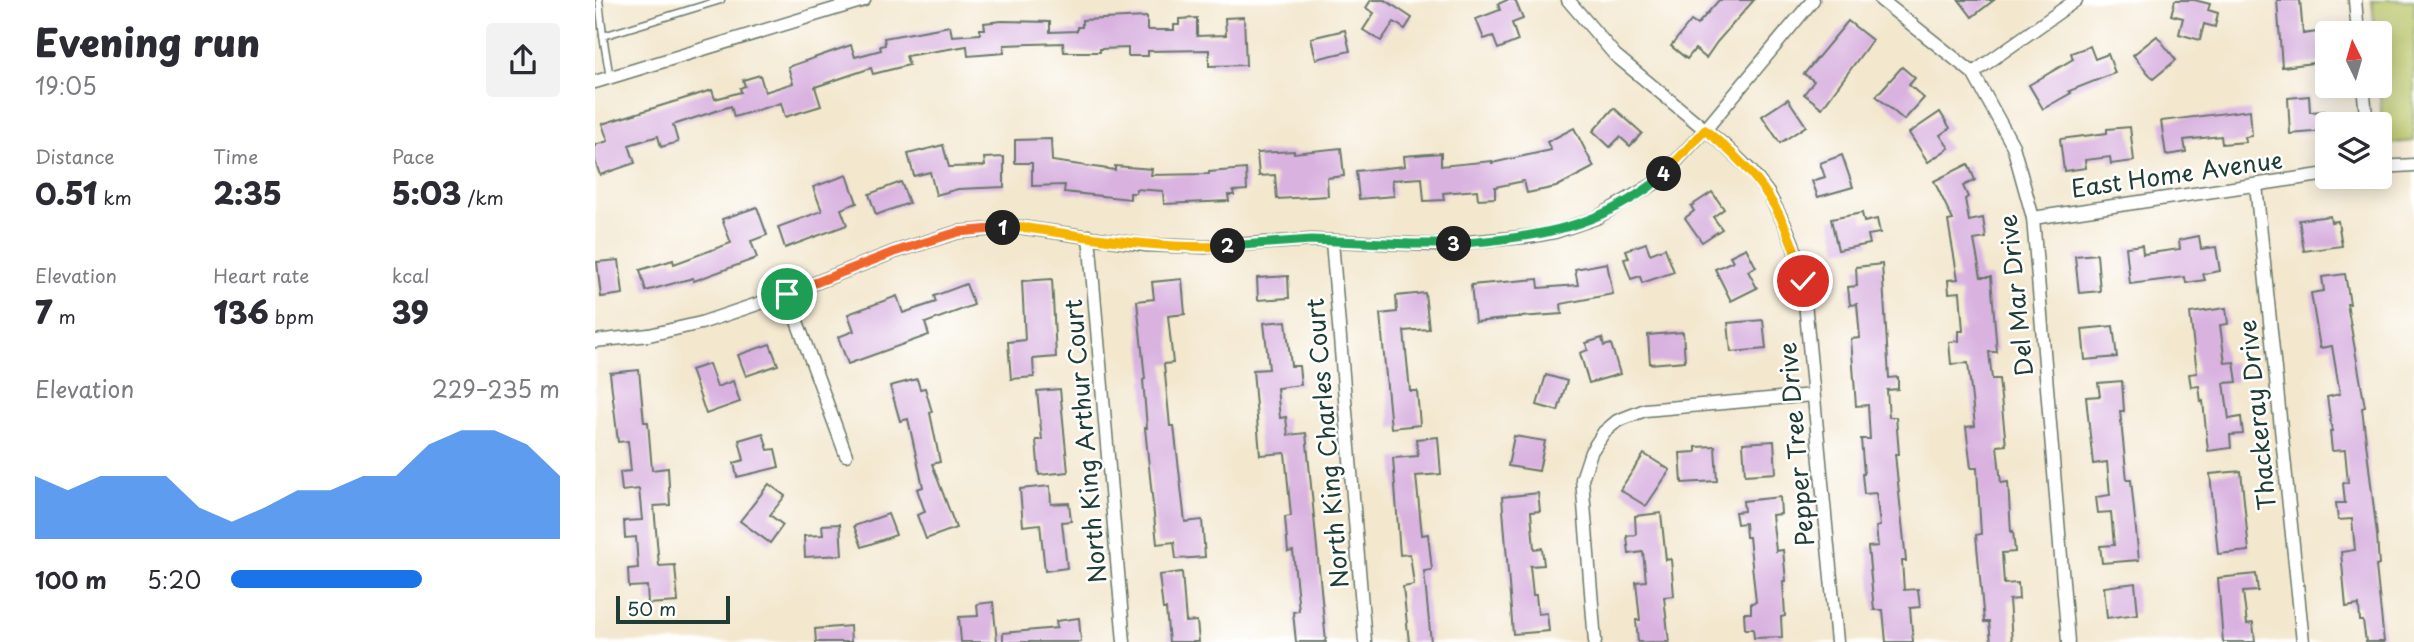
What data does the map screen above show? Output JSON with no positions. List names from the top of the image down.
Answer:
{
  "streets": {
    "street": [
      "East Home Avenue",
      "Del Mar Drive",
      "Thackeray Drive",
      "North King Arthur Court",
      "North King Charles Court",
      "Pepper Tree Drive"
    ]
  },
  "crossings": [
    ["East Home Avenue", "Del Mar Drive"],
    ["East Home Avenue", "Thackeray Drive"]
  ],
  "scale_bar": "50 m",
  "north": "top",
  "page": {
    "heading": ["Evening run", "19:05"],
    "stats": [
      ["Distance", "0.51 km"],
      ["Time", "2:35"],
      ["Pace", "5:03 /km"],
      ["Elevation", "7 m"],
      ["Heart rate", "136 bpm"],
      ["kcal", "39"]
    ],
    "pins": [
      "4",
      "1",
      "3",
      "2"
    ],
    "chart": ["Elevation", "229–235 m"],
    "list": [
      {
        "name": "100 m",
        "note": "5:20"
      }
    ],
    "scale": "50 m"
  }
}
